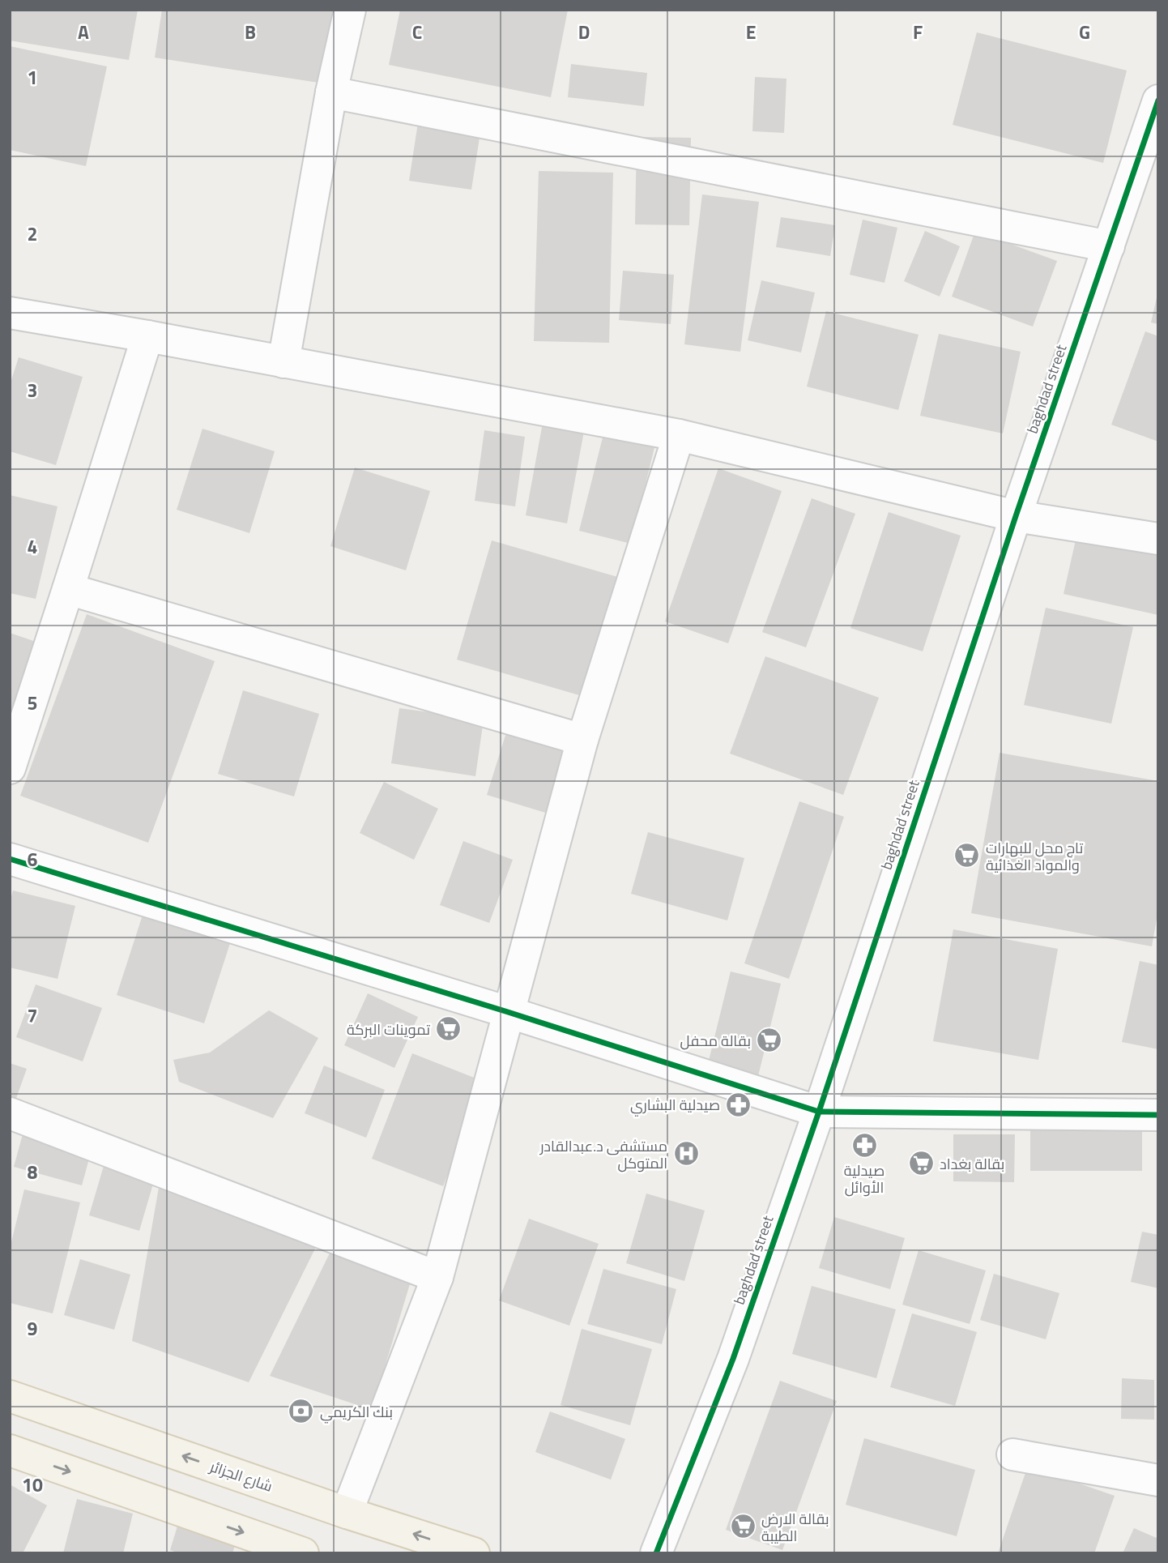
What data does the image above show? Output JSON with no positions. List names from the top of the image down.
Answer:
{
  "streets": {
    "main road": ["شارع الجزائر"],
    "street": ["baghdad street"]
  },
  "places": {
    "supermarket": [
      "تاج محل للبهارات والمواد الغذائية",
      "تموينات البركة",
      "بقالة محفل",
      "بقالة بغداد",
      "بقالة الارض الطيبة"
    ],
    "pharmacy": ["صيدلية البشاري", "صيدلية الأوائل"],
    "hospital": ["مستشفى د.عبدالقادر المتوكل"],
    "bank": ["بنك الكريمي"]
  },
  "grid": {
    "columns": [
      "A",
      "B",
      "C",
      "D",
      "E",
      "F",
      "G"
    ],
    "rows": [
      "1",
      "2",
      "3",
      "4",
      "5",
      "6",
      "7",
      "8",
      "9",
      "10"
    ]
  }
}
